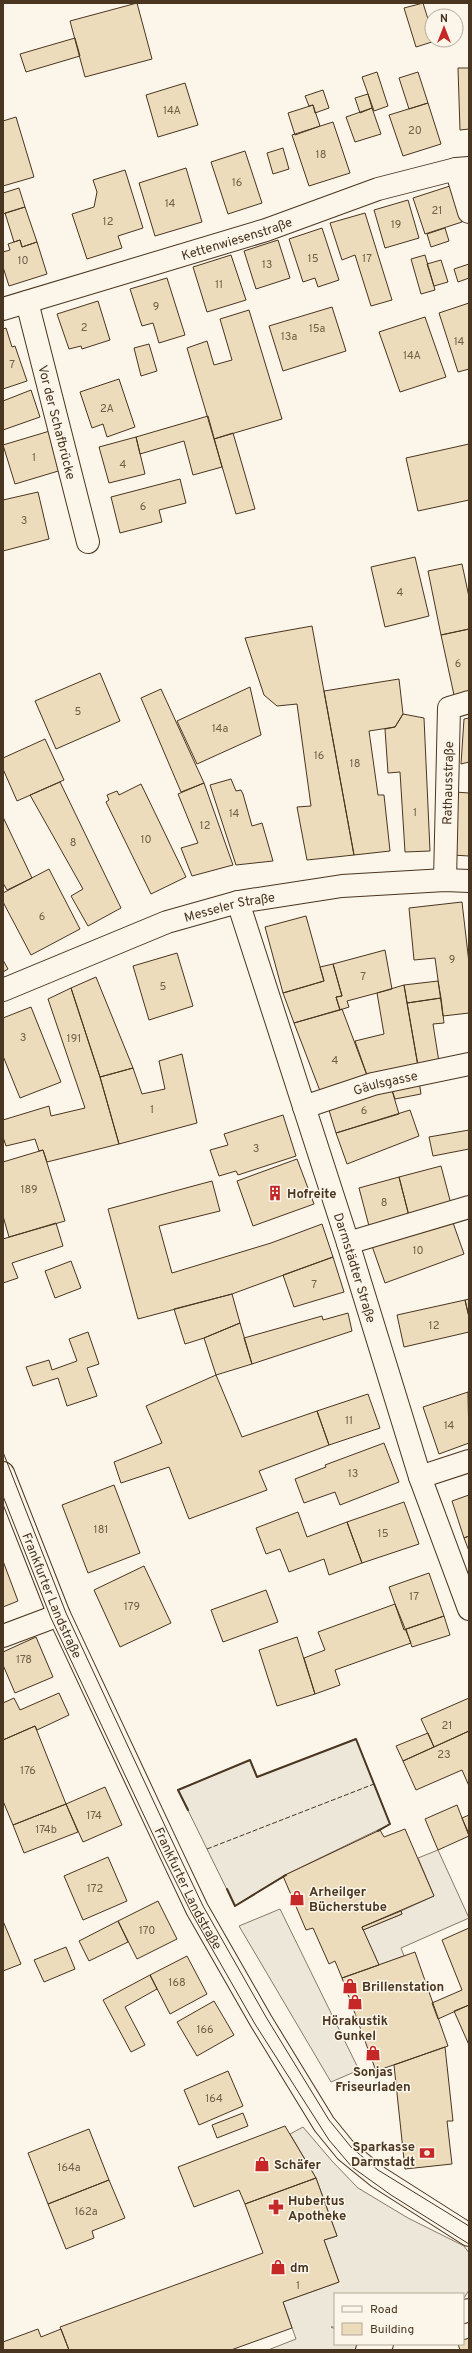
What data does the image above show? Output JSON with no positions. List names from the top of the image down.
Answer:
{
  "streets": {
    "street": [
      "Kettenwiesenstraße",
      "Vor der Schafbrücke",
      "Rathausstraße",
      "Messeler Straße",
      "Gäulsgasse",
      "Darmstädter Straße",
      "Frankfurter Landstraße"
    ]
  },
  "crossings": [
    ["Kettenwiesenstraße", "Vor der Schafbrücke"],
    ["Rathausstraße", "Messeler Straße"],
    ["Messeler Straße", "Darmstädter Straße"],
    ["Gäulsgasse", "Darmstädter Straße"]
  ],
  "places": {
    "building": ["Hofreite"],
    "shop": [
      "Arheilger Bücherstube",
      "Brillenstation",
      "Hörakustik Gunkel",
      "Sonjas Friseurladen",
      "Schäfer",
      "dm"
    ],
    "bank": ["Sparkasse Darmstadt"],
    "pharmacy": ["Hubertus Apotheke"]
  },
  "house_numbers": [
    "14A",
    "20",
    "18",
    "16",
    "14",
    "21",
    "12",
    "19",
    "15",
    "17",
    "10",
    "13",
    "11",
    "9",
    "2",
    "15a",
    "13a",
    "14",
    "14A",
    "7",
    "2A",
    "1",
    "4",
    "6",
    "3",
    "4",
    "6",
    "5",
    "14a",
    "16",
    "18",
    "1",
    "14",
    "12",
    "10",
    "8",
    "6",
    "9",
    "7",
    "5",
    "3",
    "191",
    "4",
    "1",
    "6",
    "3",
    "189",
    "8",
    "10",
    "7",
    "12",
    "11",
    "14",
    "13",
    "181",
    "15",
    "17",
    "179",
    "178",
    "21",
    "23",
    "176",
    "174",
    "174b",
    "172",
    "170",
    "168",
    "166",
    "164",
    "164a",
    "162a",
    "1"
  ],
  "legend": ["Road", "Building"],
  "north": "top"
}
